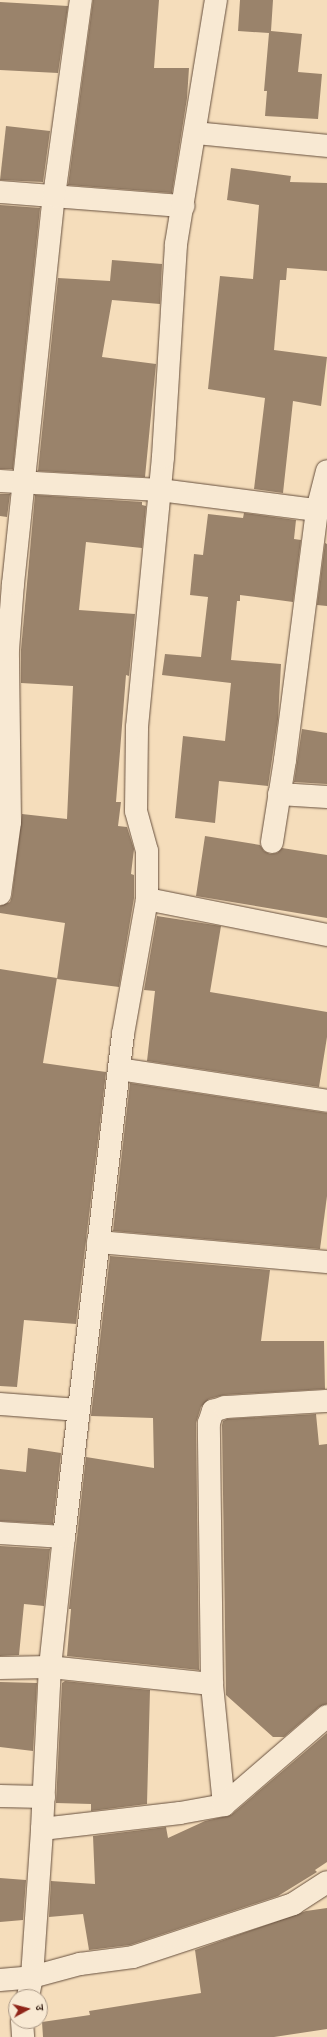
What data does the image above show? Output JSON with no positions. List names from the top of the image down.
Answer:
{
  "north": "right"
}
